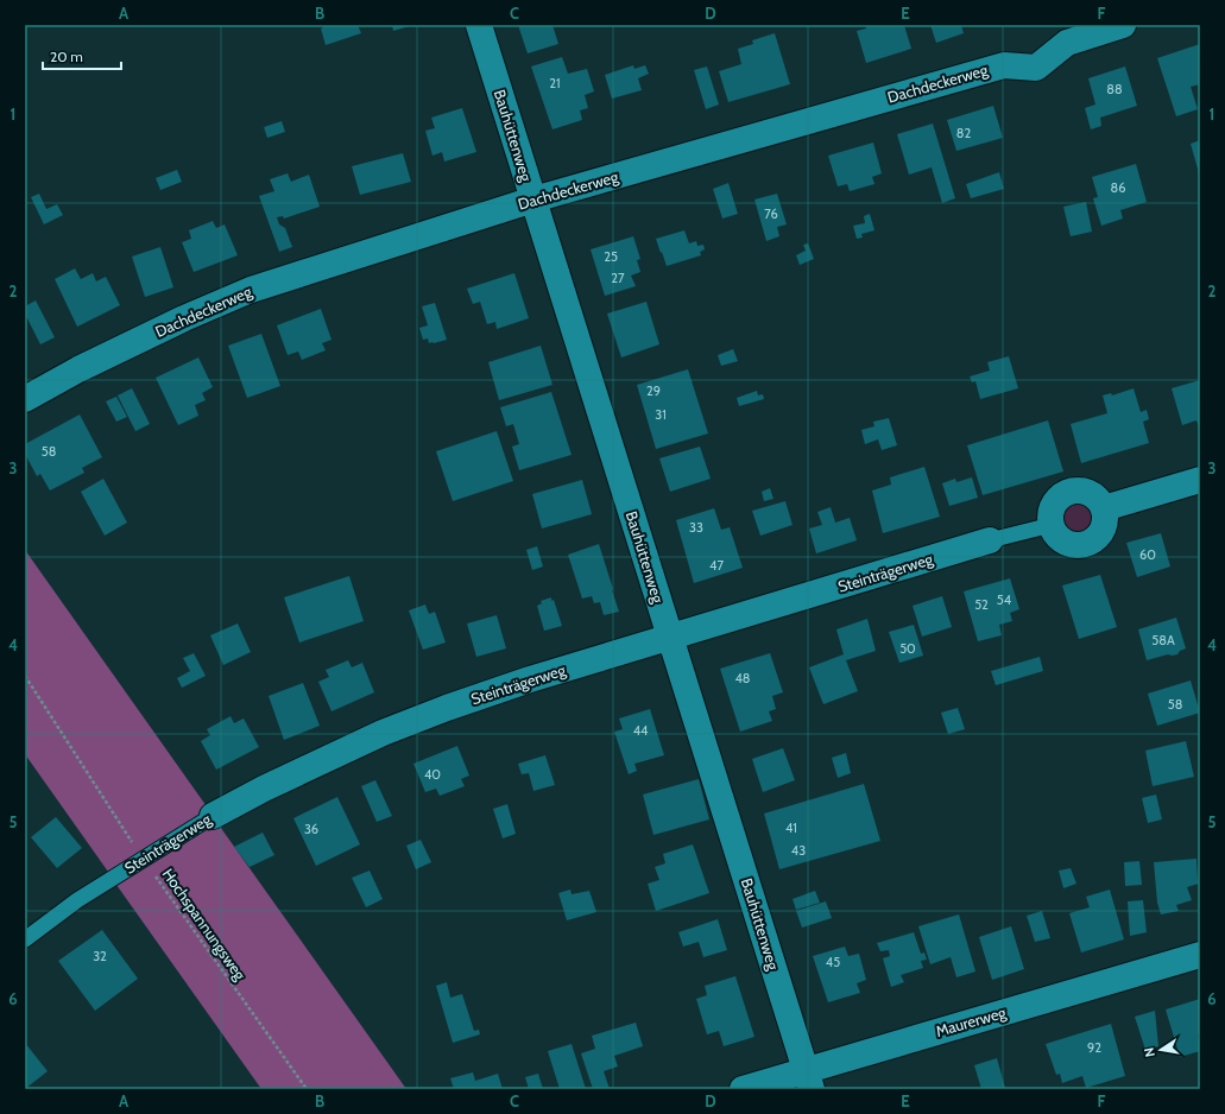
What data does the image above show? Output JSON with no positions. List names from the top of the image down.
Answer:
{
  "streets": {
    "street": [
      "Dachdeckerweg",
      "Bauhüttenweg",
      "Steinträgerweg",
      "Maurerweg"
    ],
    "path": ["Hochspannungsweg"]
  },
  "crossings": [
    ["Dachdeckerweg", "Bauhüttenweg"],
    ["Bauhüttenweg", "Steinträgerweg"],
    ["Bauhüttenweg", "Maurerweg"],
    ["Steinträgerweg", "Hochspannungsweg"]
  ],
  "house_numbers": [
    "21",
    "88",
    "82",
    "86",
    "76",
    "25",
    "27",
    "29",
    "31",
    "58",
    "33",
    "60",
    "47",
    "54",
    "52",
    "58A",
    "50",
    "48",
    "58",
    "44",
    "40",
    "41",
    "36",
    "43",
    "32",
    "45",
    "92"
  ],
  "scale_bar": "20 m",
  "north": "left",
  "grid": {
    "columns": [
      "A",
      "B",
      "C",
      "D",
      "E",
      "F"
    ],
    "rows": [
      "1",
      "2",
      "3",
      "4",
      "5",
      "6"
    ]
  }
}
